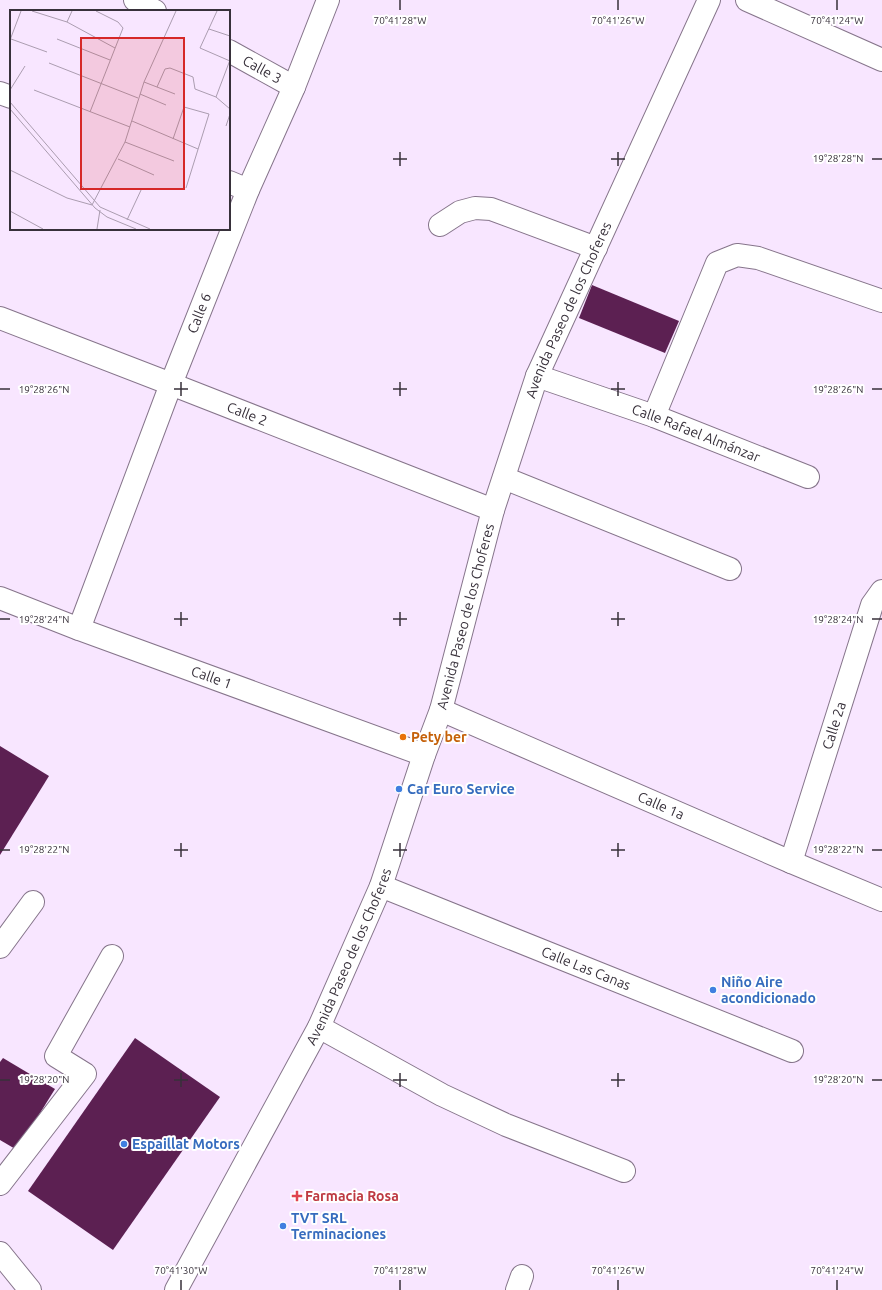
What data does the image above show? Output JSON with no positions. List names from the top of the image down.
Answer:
{
  "streets": {
    "main road": [
      "Calle 3",
      "Avenida Paseo de los Choferes",
      "Calle 6",
      "Calle 2",
      "Calle Rafael Almánzar",
      "Calle 1",
      "Calle 2a",
      "Calle 1a",
      "Calle Las Canas"
    ]
  },
  "crossings": [
    ["Calle 3", "Calle 6"],
    ["Avenida Paseo de los Choferes", "Calle 2"],
    ["Avenida Paseo de los Choferes", "Calle Rafael Almánzar"],
    ["Avenida Paseo de los Choferes", "Calle 1"],
    ["Avenida Paseo de los Choferes", "Calle 1a"],
    ["Avenida Paseo de los Choferes", "Calle Las Canas"],
    ["Calle 6", "Calle 2"],
    ["Calle 6", "Calle 1"],
    ["Calle 2a", "Calle 1a"]
  ],
  "places": {
    "other": [
      "Pety ber",
      "Car Euro Service",
      "Niño Aire acondicionado",
      "Espaillat Motors",
      "TVT SRL Terminaciones"
    ],
    "health": ["Farmacia Rosa"]
  },
  "coordinates": [
    "70°41'28\"W",
    "70°41'26\"W",
    "70°41'24\"W",
    "19°28'28\"N",
    "19°28'26\"N",
    "19°28'24\"N",
    "19°28'22\"N",
    "19°28'20\"N",
    "70°41'30\"W"
  ]
}
